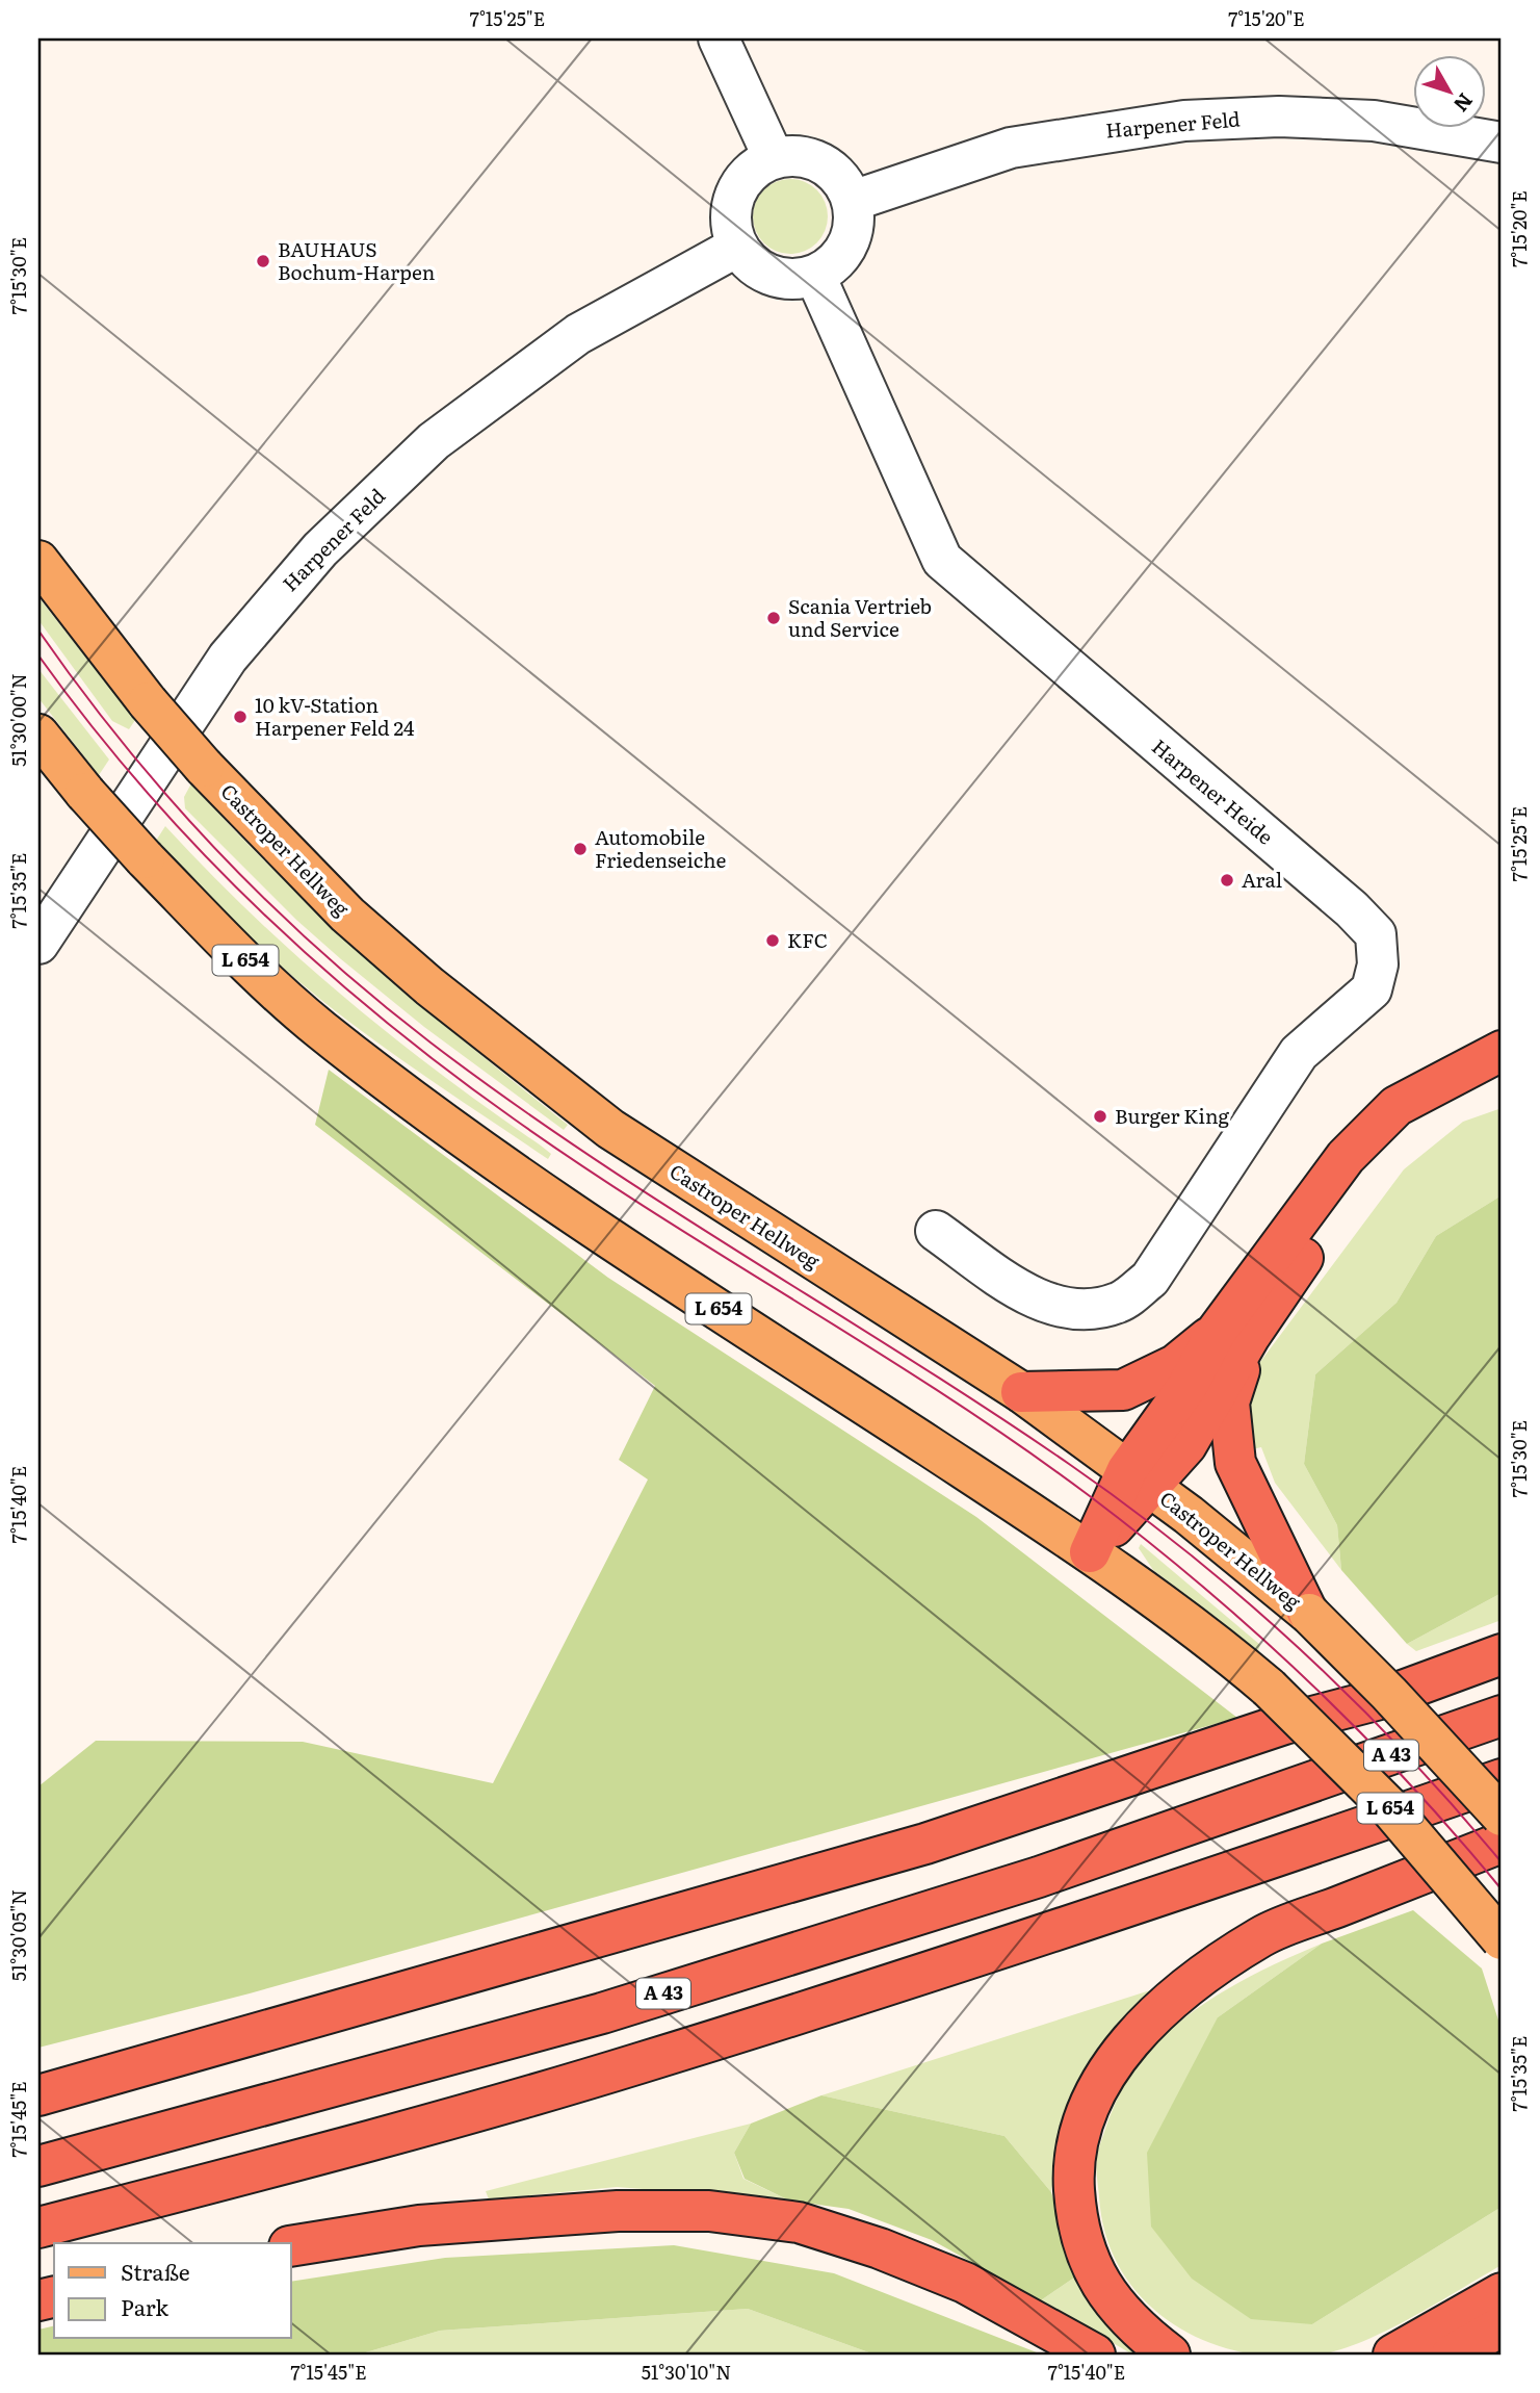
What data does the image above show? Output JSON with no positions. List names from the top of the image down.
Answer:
{
  "streets": {
    "highway": ["A 43"],
    "main road": ["Castroper Hellweg", "L 654"],
    "street": ["Harpener Feld", "Harpener Heide"]
  },
  "crossings": [
    ["Harpener Feld", "Harpener Heide"]
  ],
  "places": [
    "BAUHAUS Bochum-Harpen",
    "Scania Vertrieb und Service",
    "10 kV-Station Harpener Feld 24",
    "Automobile Friedenseiche",
    "Aral",
    "KFC",
    "Burger King"
  ],
  "legend": ["Straße", "Park"],
  "north": "bottom right",
  "coordinates": [
    "7°15'25\"E",
    "7°15'20\"E",
    "7°15'30\"E",
    "51°30'00\"N",
    "7°15'35\"E",
    "7°15'40\"E",
    "51°30'05\"N",
    "7°15'45\"E",
    "51°30'10\"N"
  ]
}
